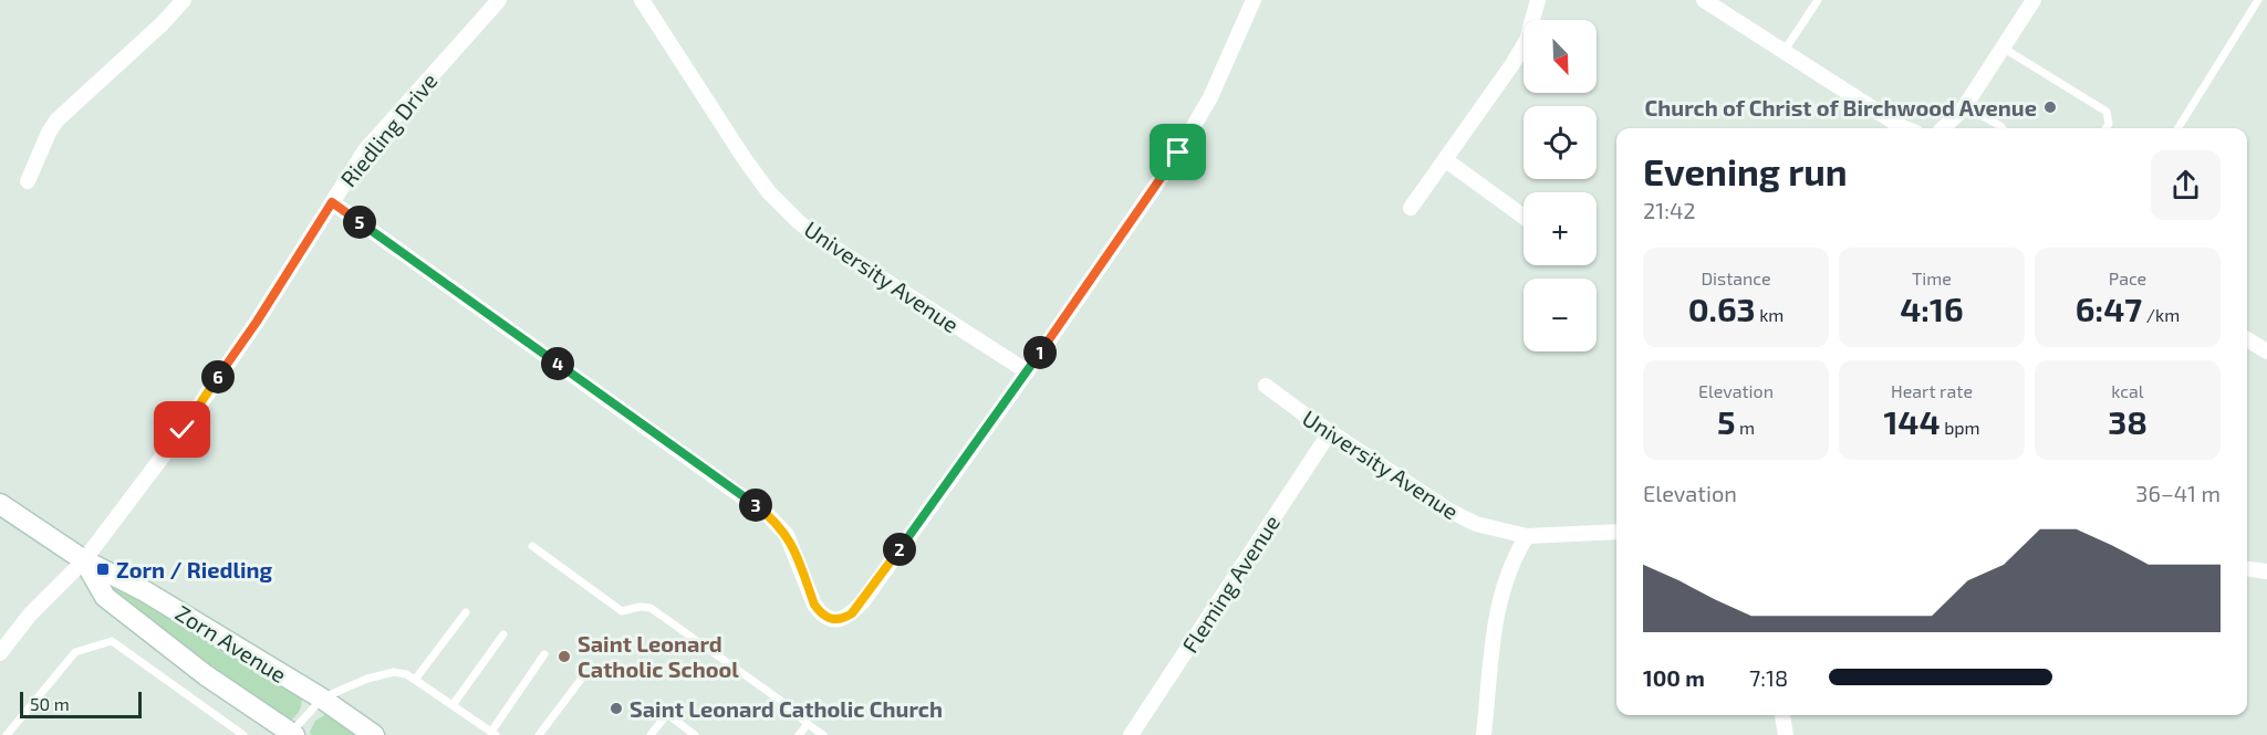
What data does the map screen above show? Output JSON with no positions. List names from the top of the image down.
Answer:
{
  "streets": {
    "main road": ["Zorn Avenue"],
    "street": ["Riedling Drive", "University Avenue", "Fleming Avenue"]
  },
  "crossings": [
    ["Riedling Drive", "Zorn Avenue"],
    ["University Avenue", "Fleming Avenue"]
  ],
  "places": {
    "other": ["Church of Christ of Birchwood Avenue", "Saint Leonard Catholic School", "Saint Leonard Catholic Church"],
    "transit": ["Zorn / Riedling"]
  },
  "scale_bar": "50 m",
  "north": "bottom right",
  "page": {
    "map_buttons": ["+", "−"],
    "heading": ["Evening run", "21:42"],
    "pins": [
      "5",
      "1",
      "4",
      "6",
      "3",
      "2"
    ],
    "stats": [
      ["Distance", "0.63 km"],
      ["Time", "4:16"],
      ["Pace", "6:47 /km"],
      ["Elevation", "5 m"],
      ["Heart rate", "144 bpm"],
      ["kcal", "38"]
    ],
    "chart": ["Elevation", "36–41 m"],
    "list": [
      {
        "name": "100 m",
        "note": "7:18"
      }
    ],
    "scale": "50 m"
  }
}
